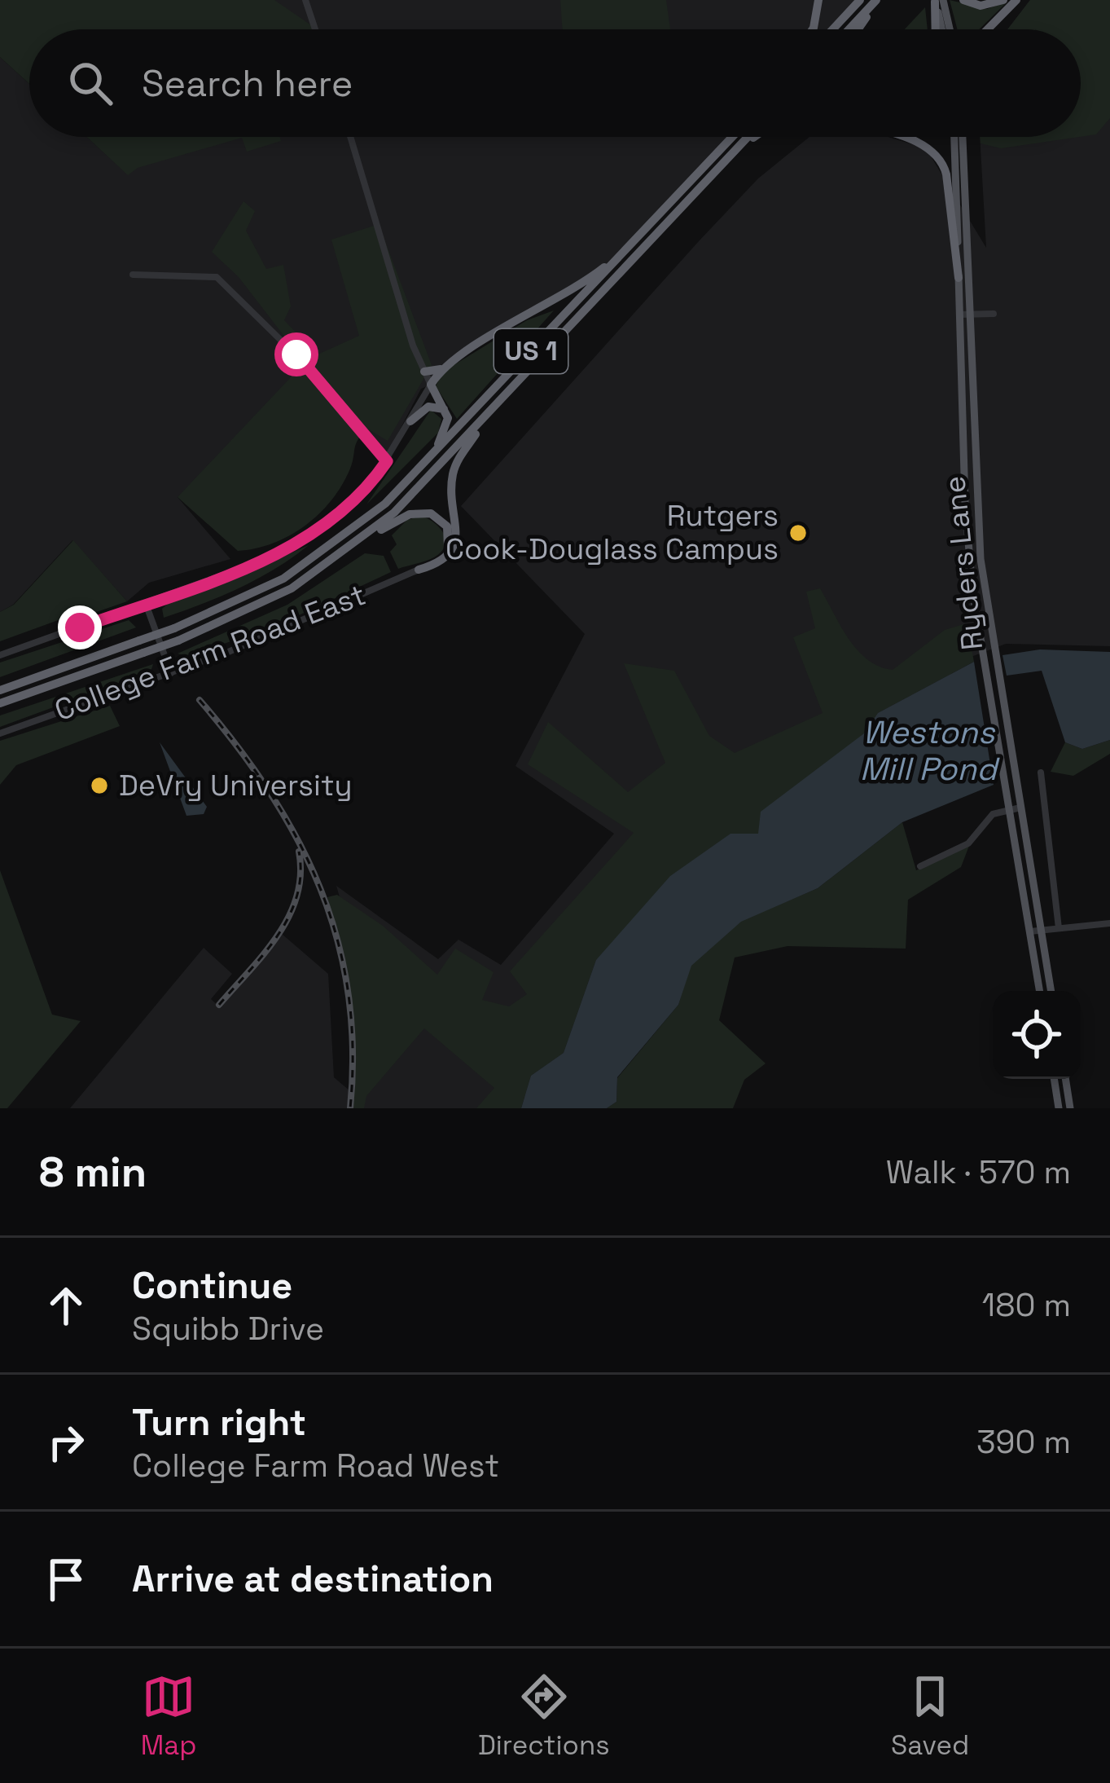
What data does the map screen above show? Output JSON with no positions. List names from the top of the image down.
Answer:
{
  "streets": {
    "highway": ["US 1"],
    "main road": ["Ryders Lane"],
    "street": ["College Farm Road East"]
  },
  "water": ["Westons Mill Pond"],
  "places": ["Rutgers Cook-Douglass Campus", "DeVry University"],
  "page": {
    "search": "Search here",
    "heading": ["8 min", "Walk · 570 m"],
    "list": [
      ["Continue", "Squibb Drive", "180 m"],
      ["Turn right", "College Farm Road West", "390 m"],
      "Arrive at destination"
    ],
    "nav": ["Map", "Directions", "Saved"]
  }
}
